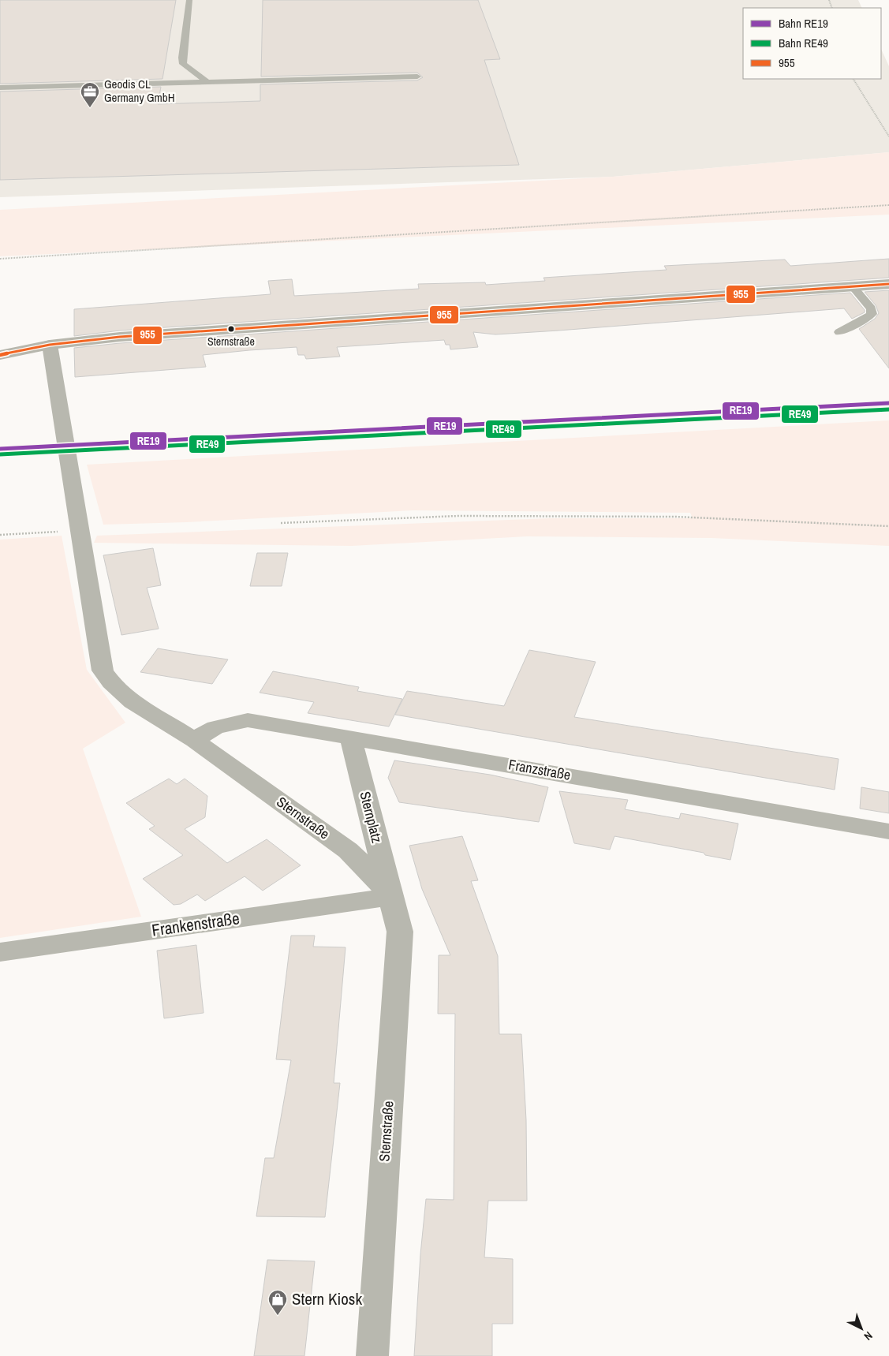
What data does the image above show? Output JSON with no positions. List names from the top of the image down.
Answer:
{
  "streets": {
    "street": [
      "Franzstraße",
      "Sternplatz",
      "Sternstraße",
      "Frankenstraße"
    ]
  },
  "crossings": [
    ["Franzstraße", "Sternplatz"],
    ["Franzstraße", "Sternstraße"],
    ["Sternplatz", "Sternstraße"],
    ["Sternplatz", "Frankenstraße"],
    ["Sternstraße", "Frankenstraße"]
  ],
  "places": {
    "office": ["Geodis CL Germany GmbH"],
    "other": ["Sternstraße"],
    "shop": ["Stern Kiosk"]
  },
  "lines": ["transit line 955", "rail line RE19", "rail line RE49"],
  "legend": ["Bahn RE19", "Bahn RE49", "955"],
  "north": "bottom right"
}
